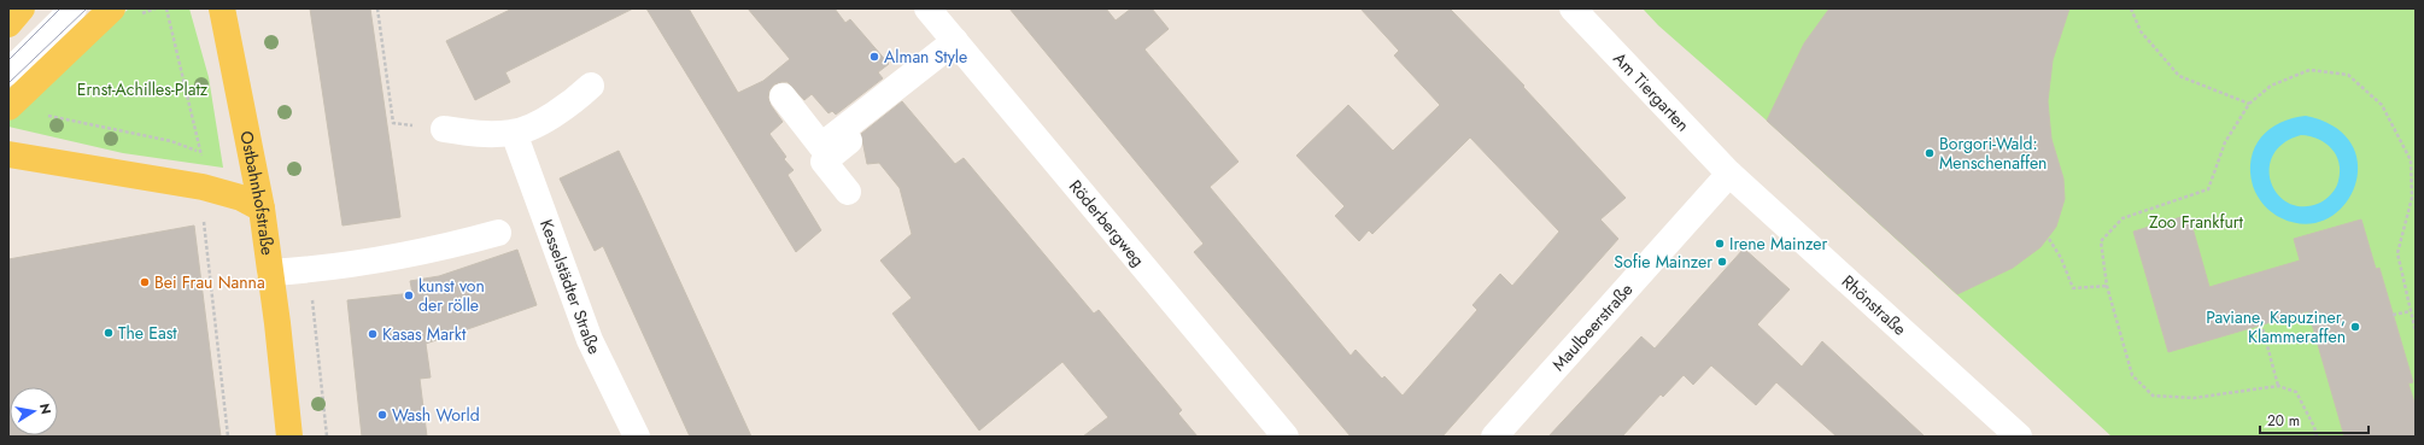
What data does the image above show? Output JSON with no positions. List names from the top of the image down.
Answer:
{
  "streets": {
    "main road": ["Ostbahnhofstraße"],
    "street": [
      "Am Tiergarten",
      "Röderbergweg",
      "Kesselstädter Straße",
      "Rhönstraße",
      "Maulbeerstraße"
    ]
  },
  "crossings": [
    ["Am Tiergarten", "Rhönstraße"],
    ["Am Tiergarten", "Maulbeerstraße"],
    ["Rhönstraße", "Maulbeerstraße"]
  ],
  "parks": ["Ernst-Achilles-Platz", "Zoo Frankfurt"],
  "places": [
    "Alman Style",
    "Borgori-Wald: Menschenaffen",
    "Irene Mainzer",
    "Sofie Mainzer",
    "Bei Frau Nanna",
    "kunst von der rölle",
    "Paviane, Kapuziner, Klammeraffen",
    "The East",
    "Kasas Markt",
    "Wash World"
  ],
  "scale_bar": "20 m",
  "north": "right"
}
